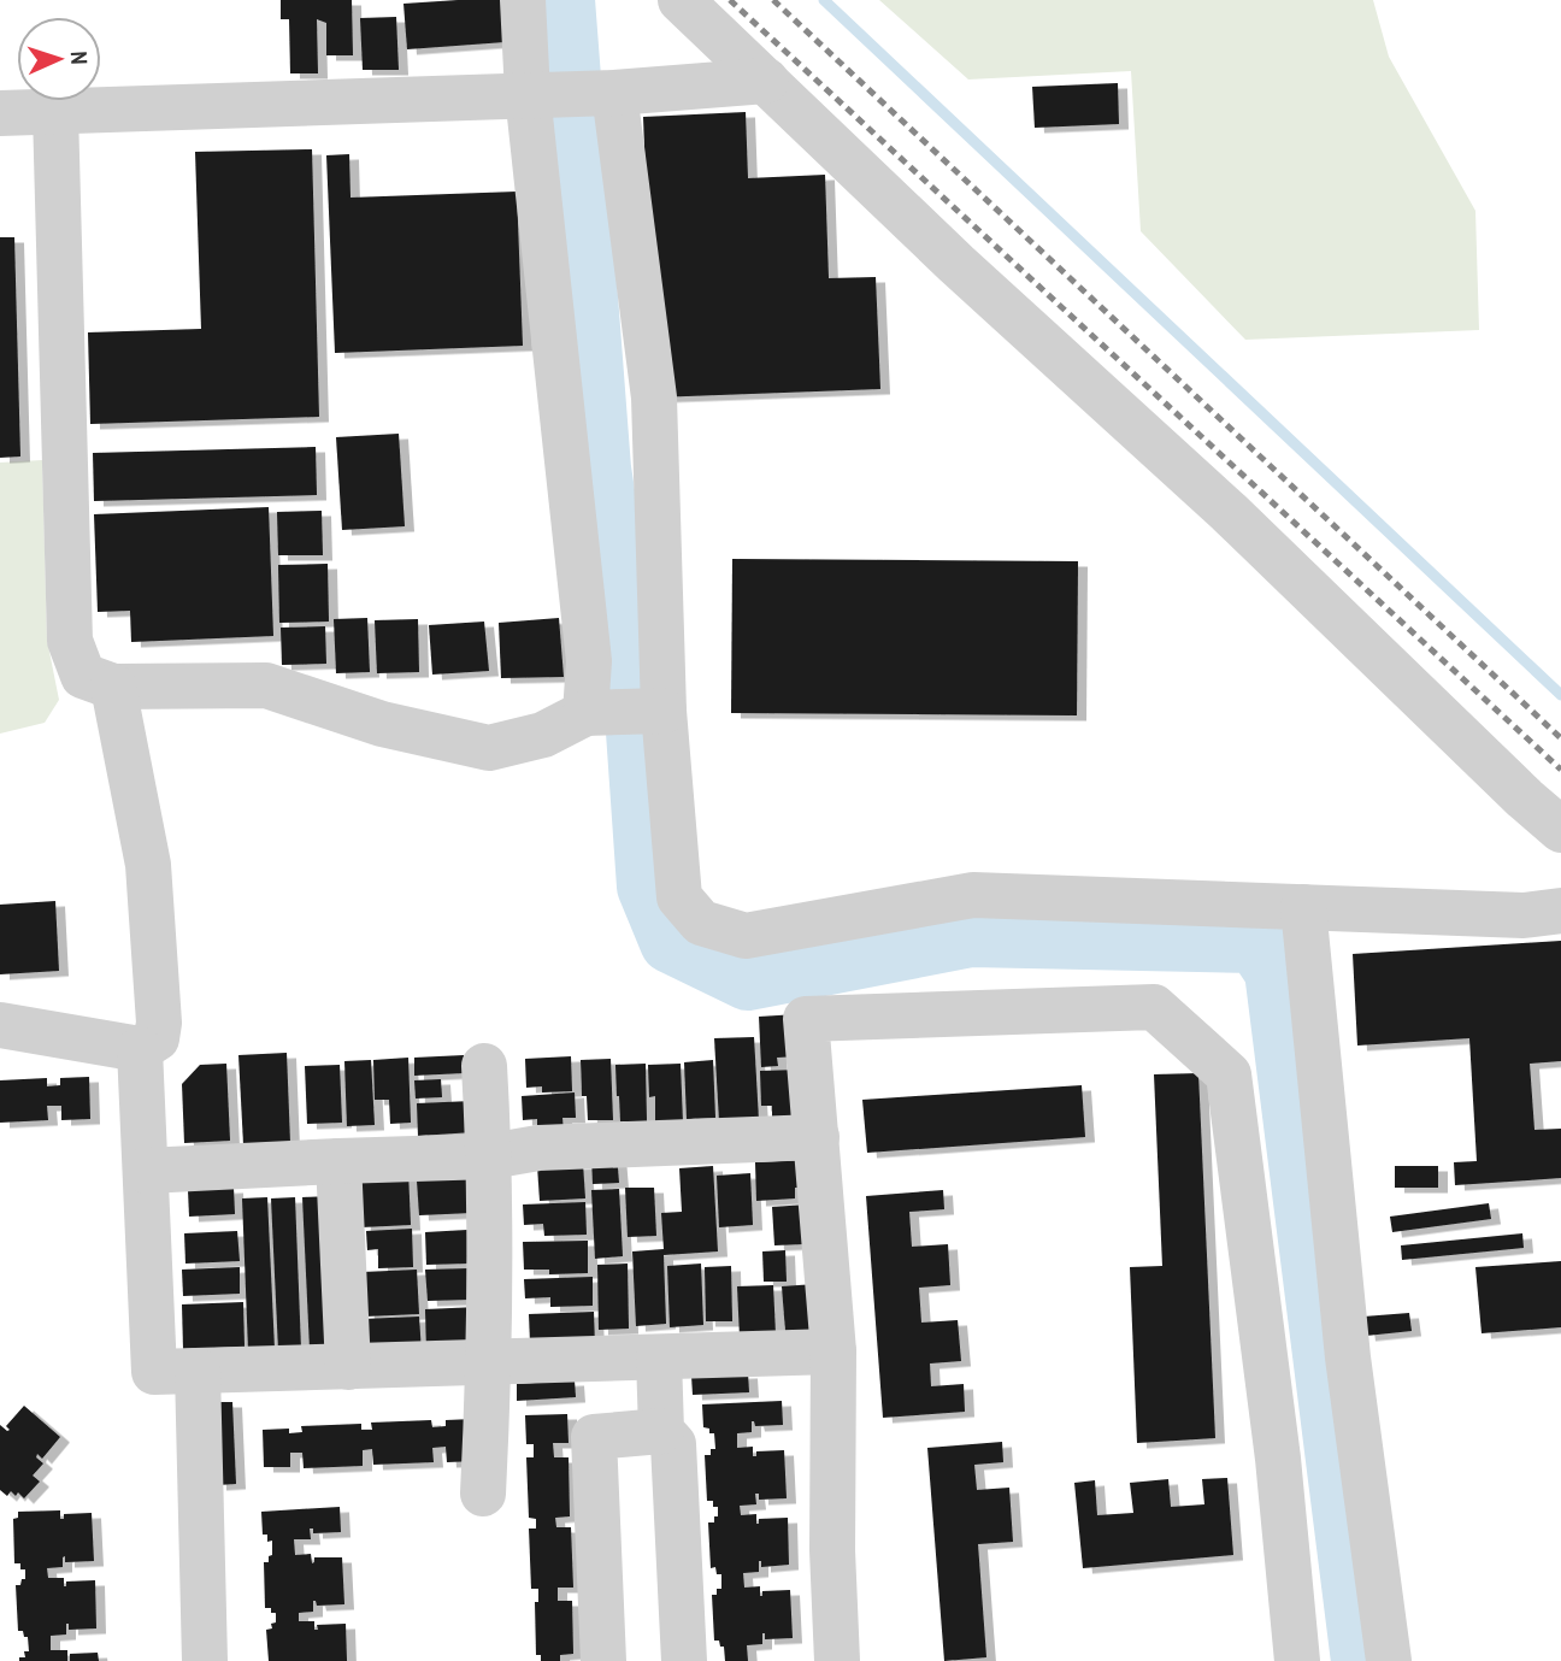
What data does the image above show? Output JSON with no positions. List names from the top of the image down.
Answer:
{
  "north": "right"
}
